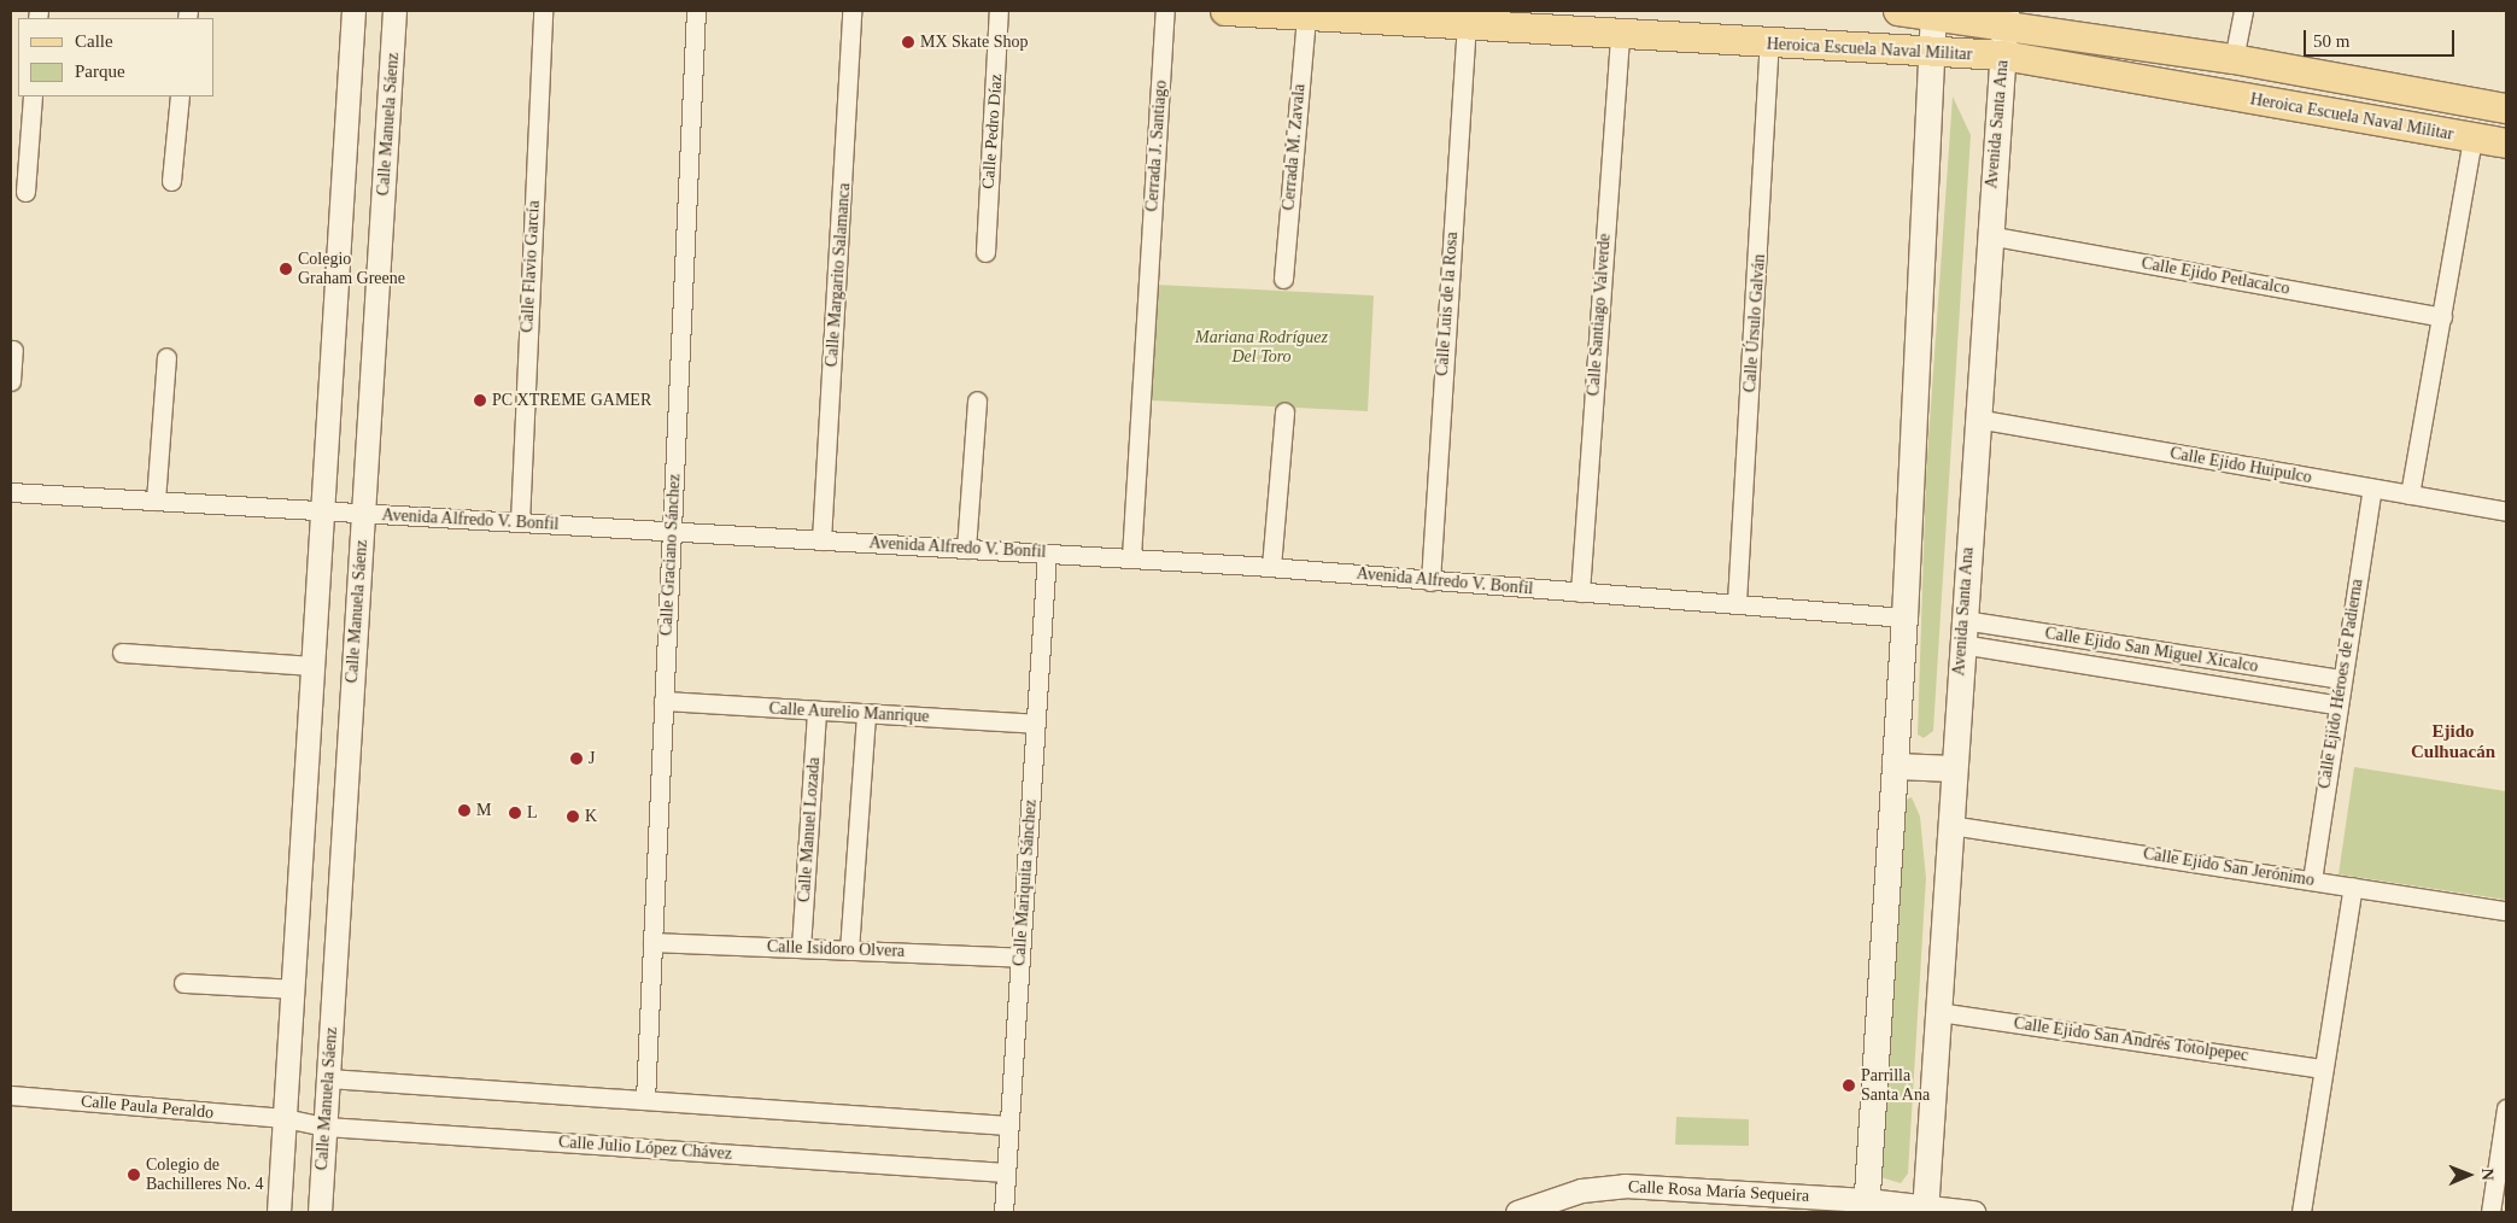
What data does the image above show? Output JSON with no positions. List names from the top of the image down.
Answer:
{
  "streets": {
    "main road": ["Heroica Escuela Naval Militar", "Avenida Santa Ana"],
    "street": [
      "Calle Manuela Sáenz",
      "Calle Pedro Díaz",
      "Cerrada J. Santiago",
      "Cerrada M. Zavala",
      "Calle Flavio García",
      "Calle Margarito Salamanca",
      "Calle Ejido Petlacalco",
      "Calle Luis de la Rosa",
      "Calle Santiago Valverde",
      "Calle Úrsulo Galván",
      "Calle Ejido Huipulco",
      "Avenida Alfredo V. Bonfil",
      "Calle Graciano Sánchez",
      "Calle Ejido San Miguel Xicalco",
      "Calle Ejido Héroes de Padierna",
      "Calle Aurelio Manrique",
      "Calle Manuel Lozada",
      "Calle Ejido San Jerónimo",
      "Calle Mariquita Sánchez",
      "Calle Isidoro Olvera",
      "Calle Ejido San Andrés Totolpepec",
      "Calle Paula Peraldo",
      "Calle Julio López Chávez",
      "Calle Rosa María Sequeira"
    ]
  },
  "crossings": [
    ["Heroica Escuela Naval Militar", "Avenida Santa Ana"],
    ["Heroica Escuela Naval Militar", "Cerrada M. Zavala"],
    ["Heroica Escuela Naval Militar", "Calle Luis de la Rosa"],
    ["Heroica Escuela Naval Militar", "Calle Santiago Valverde"],
    ["Heroica Escuela Naval Militar", "Calle Úrsulo Galván"],
    ["Calle Manuela Sáenz", "Avenida Alfredo V. Bonfil"],
    ["Calle Manuela Sáenz", "Calle Julio López Chávez"],
    ["Avenida Santa Ana", "Calle Ejido Petlacalco"],
    ["Avenida Santa Ana", "Calle Ejido Huipulco"],
    ["Avenida Santa Ana", "Calle Ejido San Miguel Xicalco"],
    ["Avenida Santa Ana", "Calle Ejido San Jerónimo"],
    ["Avenida Santa Ana", "Calle Ejido San Andrés Totolpepec"],
    ["Avenida Santa Ana", "Calle Rosa María Sequeira"],
    ["Cerrada J. Santiago", "Avenida Alfredo V. Bonfil"],
    ["Calle Flavio García", "Avenida Alfredo V. Bonfil"],
    ["Calle Margarito Salamanca", "Avenida Alfredo V. Bonfil"],
    ["Calle Luis de la Rosa", "Avenida Alfredo V. Bonfil"],
    ["Calle Santiago Valverde", "Avenida Alfredo V. Bonfil"],
    ["Calle Úrsulo Galván", "Avenida Alfredo V. Bonfil"],
    ["Calle Ejido Huipulco", "Calle Ejido Héroes de Padierna"],
    ["Avenida Alfredo V. Bonfil", "Calle Graciano Sánchez"],
    ["Avenida Alfredo V. Bonfil", "Calle Mariquita Sánchez"],
    ["Calle Graciano Sánchez", "Calle Aurelio Manrique"],
    ["Calle Graciano Sánchez", "Calle Isidoro Olvera"],
    ["Calle Ejido San Miguel Xicalco", "Calle Ejido Héroes de Padierna"],
    ["Calle Ejido Héroes de Padierna", "Calle Ejido San Jerónimo"],
    ["Calle Aurelio Manrique", "Calle Manuel Lozada"],
    ["Calle Aurelio Manrique", "Calle Mariquita Sánchez"],
    ["Calle Manuel Lozada", "Calle Isidoro Olvera"],
    ["Calle Mariquita Sánchez", "Calle Isidoro Olvera"],
    ["Calle Mariquita Sánchez", "Calle Julio López Chávez"],
    ["Calle Paula Peraldo", "Calle Julio López Chávez"]
  ],
  "districts": ["Ejido Culhuacán"],
  "parks": ["Mariana Rodríguez Del Toro"],
  "places": [
    "MX Skate Shop",
    "Colegio Graham Greene",
    "PC XTREME GAMER",
    "J",
    "M",
    "L",
    "K",
    "Parrilla Santa Ana",
    "Colegio de Bachilleres No. 4"
  ],
  "legend": ["Calle", "Parque"],
  "scale_bar": "50 m",
  "north": "right"
}
